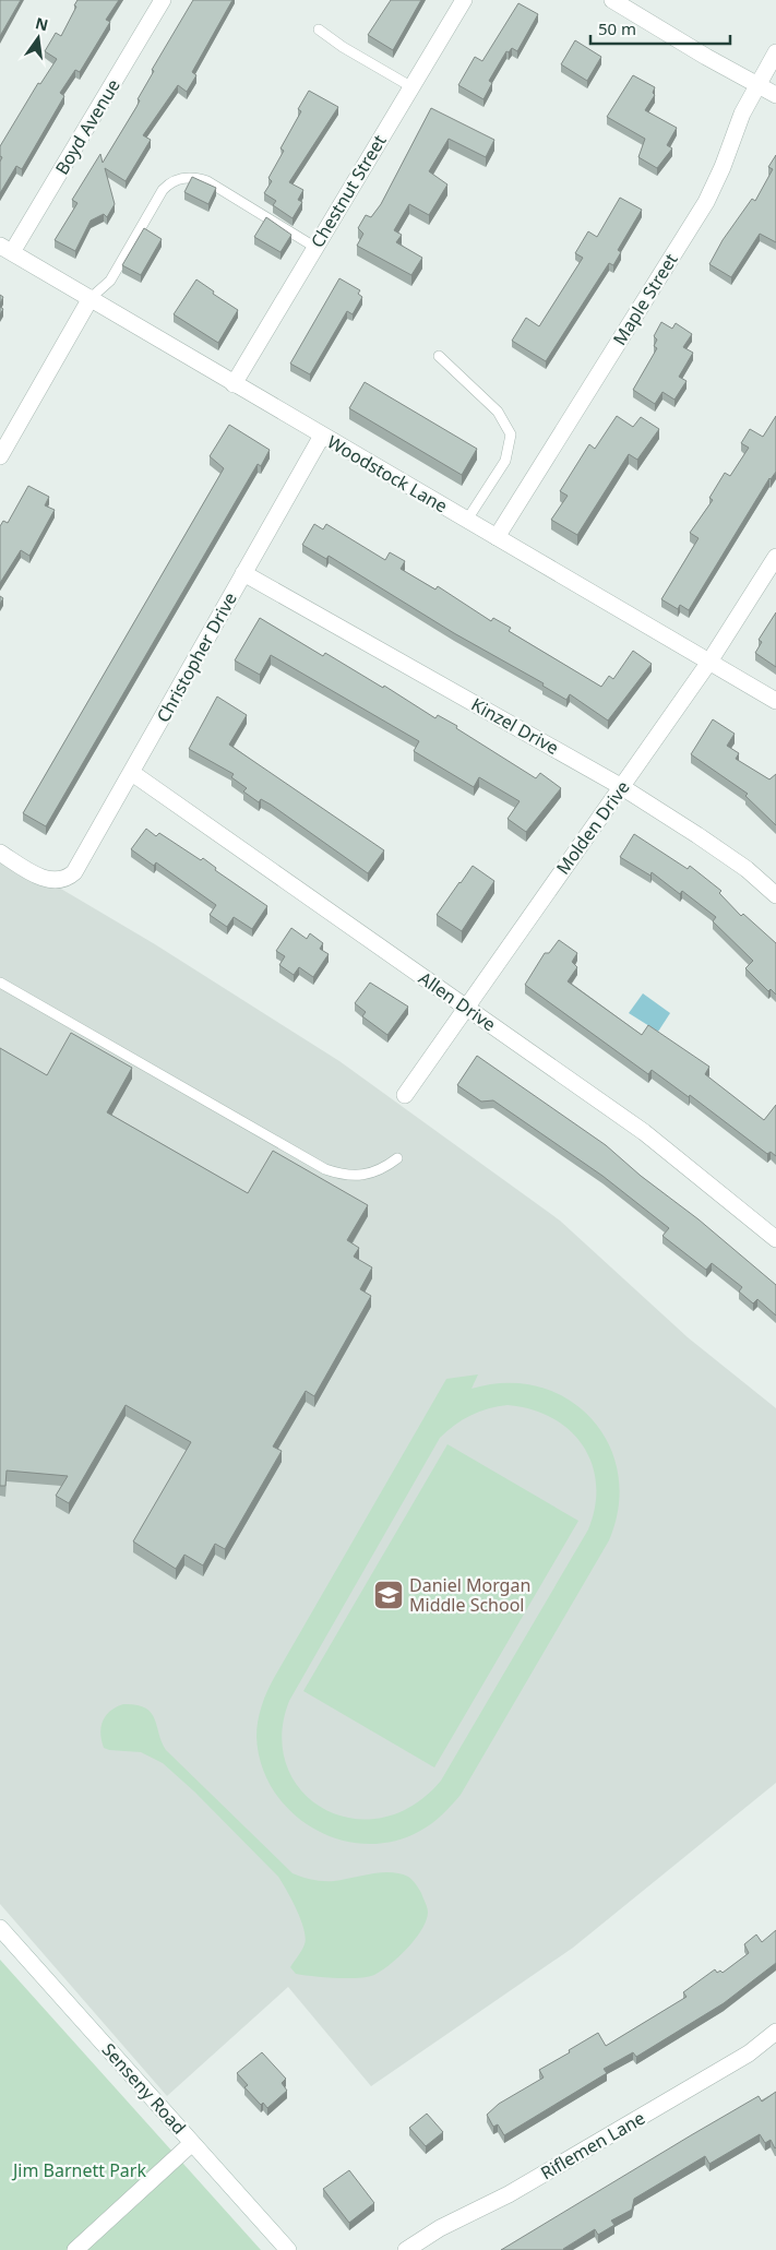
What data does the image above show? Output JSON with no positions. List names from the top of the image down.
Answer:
{
  "streets": {
    "street": [
      "Boyd Avenue",
      "Chestnut Street",
      "Maple Street",
      "Woodstock Lane",
      "Christopher Drive",
      "Kinzel Drive",
      "Molden Drive",
      "Allen Drive",
      "Senseny Road",
      "Riflemen Lane"
    ]
  },
  "crossings": [
    ["Boyd Avenue", "Woodstock Lane"],
    ["Chestnut Street", "Woodstock Lane"],
    ["Maple Street", "Woodstock Lane"],
    ["Woodstock Lane", "Christopher Drive"],
    ["Woodstock Lane", "Molden Drive"],
    ["Christopher Drive", "Kinzel Drive"],
    ["Christopher Drive", "Allen Drive"],
    ["Kinzel Drive", "Molden Drive"],
    ["Molden Drive", "Allen Drive"]
  ],
  "parks": ["Jim Barnett Park"],
  "places": {
    "school or university": ["Daniel Morgan Middle School"]
  },
  "scale_bar": "50 m",
  "north": "top"
}
